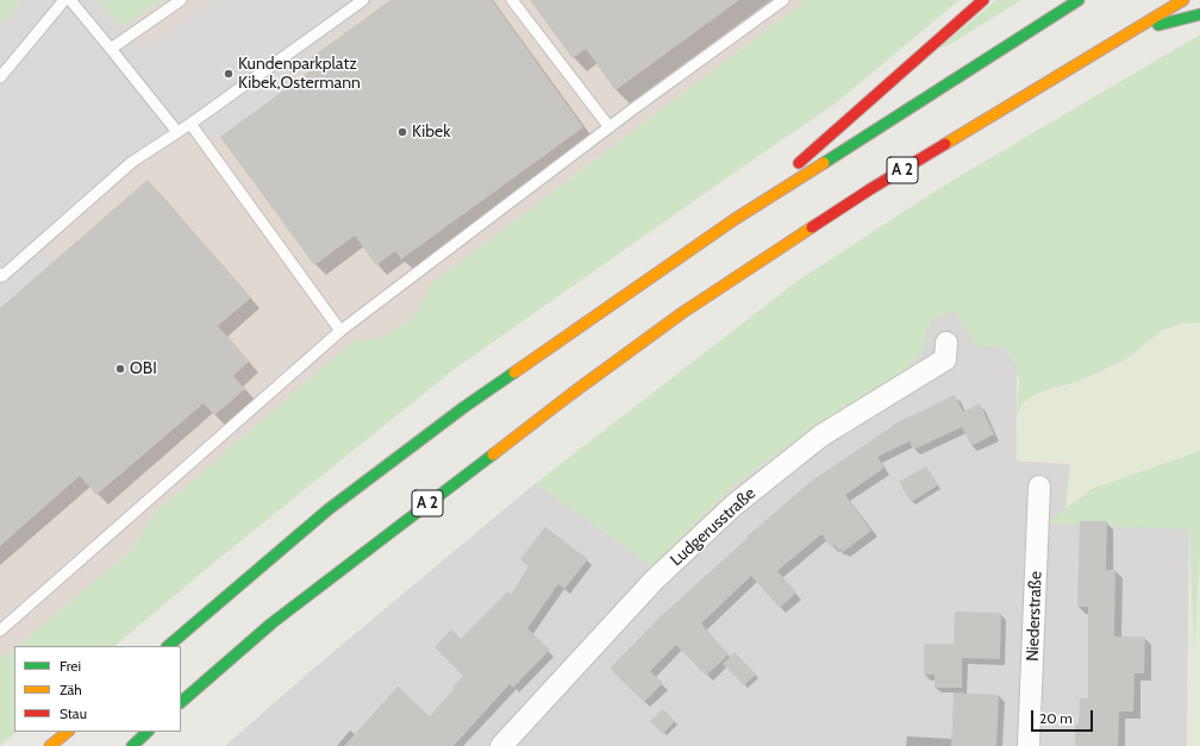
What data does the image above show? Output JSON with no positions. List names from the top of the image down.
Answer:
{
  "streets": {
    "highway": ["A 2"],
    "street": ["Ludgerusstraße", "Niederstraße"]
  },
  "places": ["Kundenparkplatz Kibek,Ostermann", "Kibek", "OBI"],
  "legend": ["Frei", "Zäh", "Stau"],
  "scale_bar": "20 m"
}
